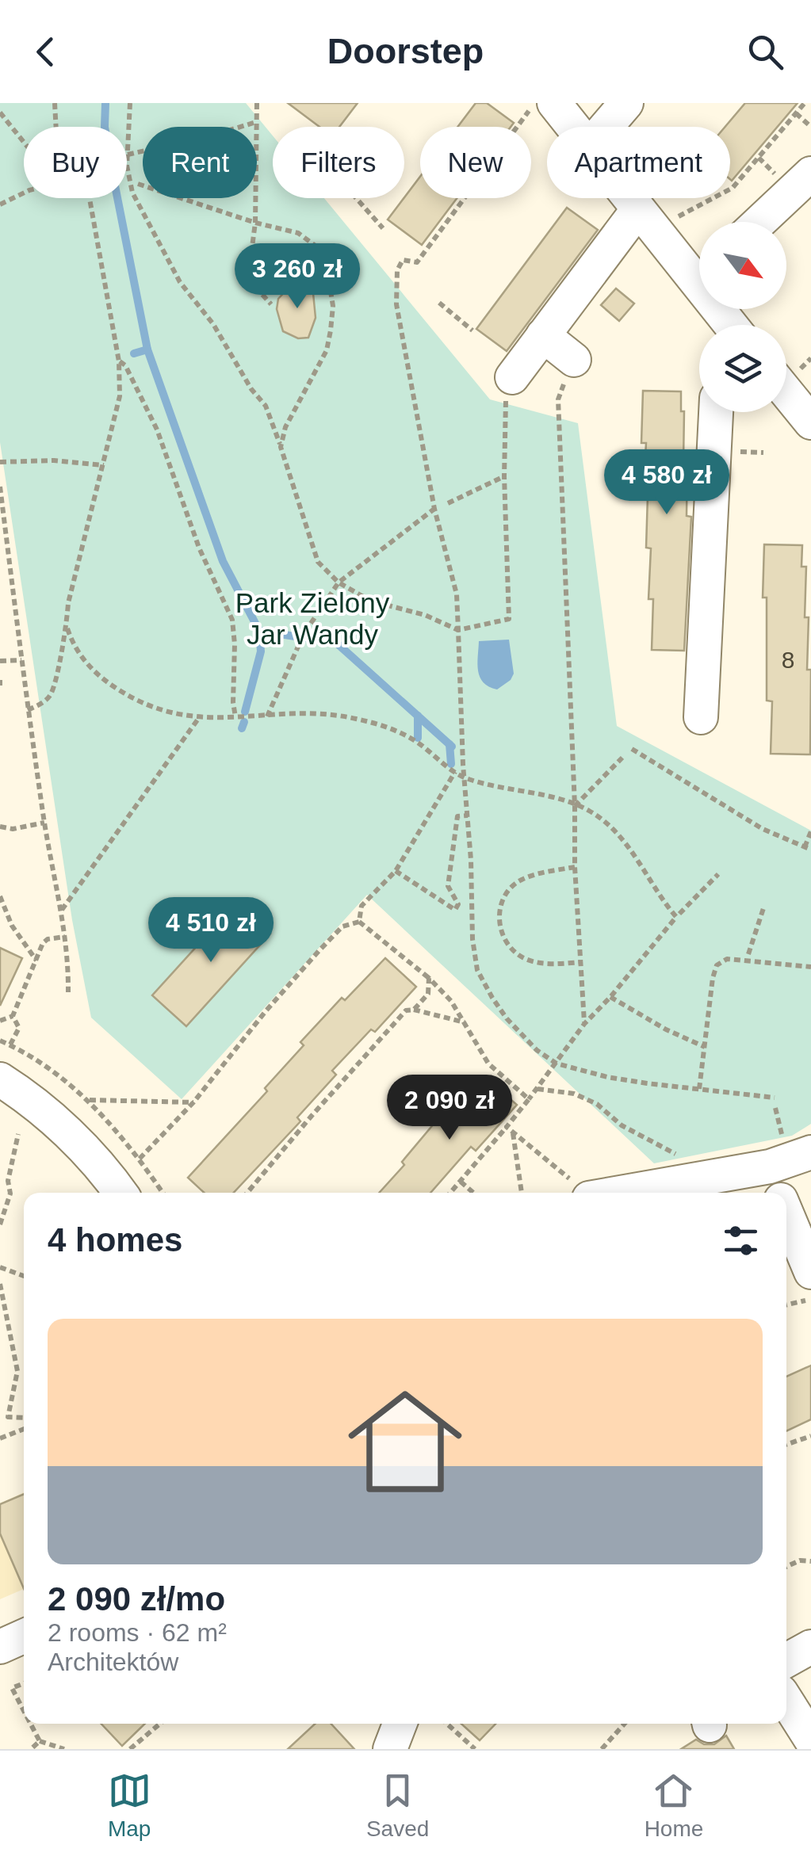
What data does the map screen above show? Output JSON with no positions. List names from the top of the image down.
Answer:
{
  "parks": ["Park Zielony Jar Wandy"],
  "house_numbers": ["8"],
  "north": "bottom right",
  "page": {
    "header": "Doorstep",
    "chip": [
      "Buy",
      "Rent",
      "Filters",
      "New",
      "Apartment"
    ],
    "price": [
      "3 260 zł",
      "4 580 zł",
      "4 510 zł",
      "2 090 zł"
    ],
    "heading": "4 homes",
    "list": [
      {
        "name": "2 090 zł/mo",
        "note": "2 rooms · 62 m² · Architektów"
      }
    ],
    "tabs": ["Map", "Saved", "Home"]
  }
}
